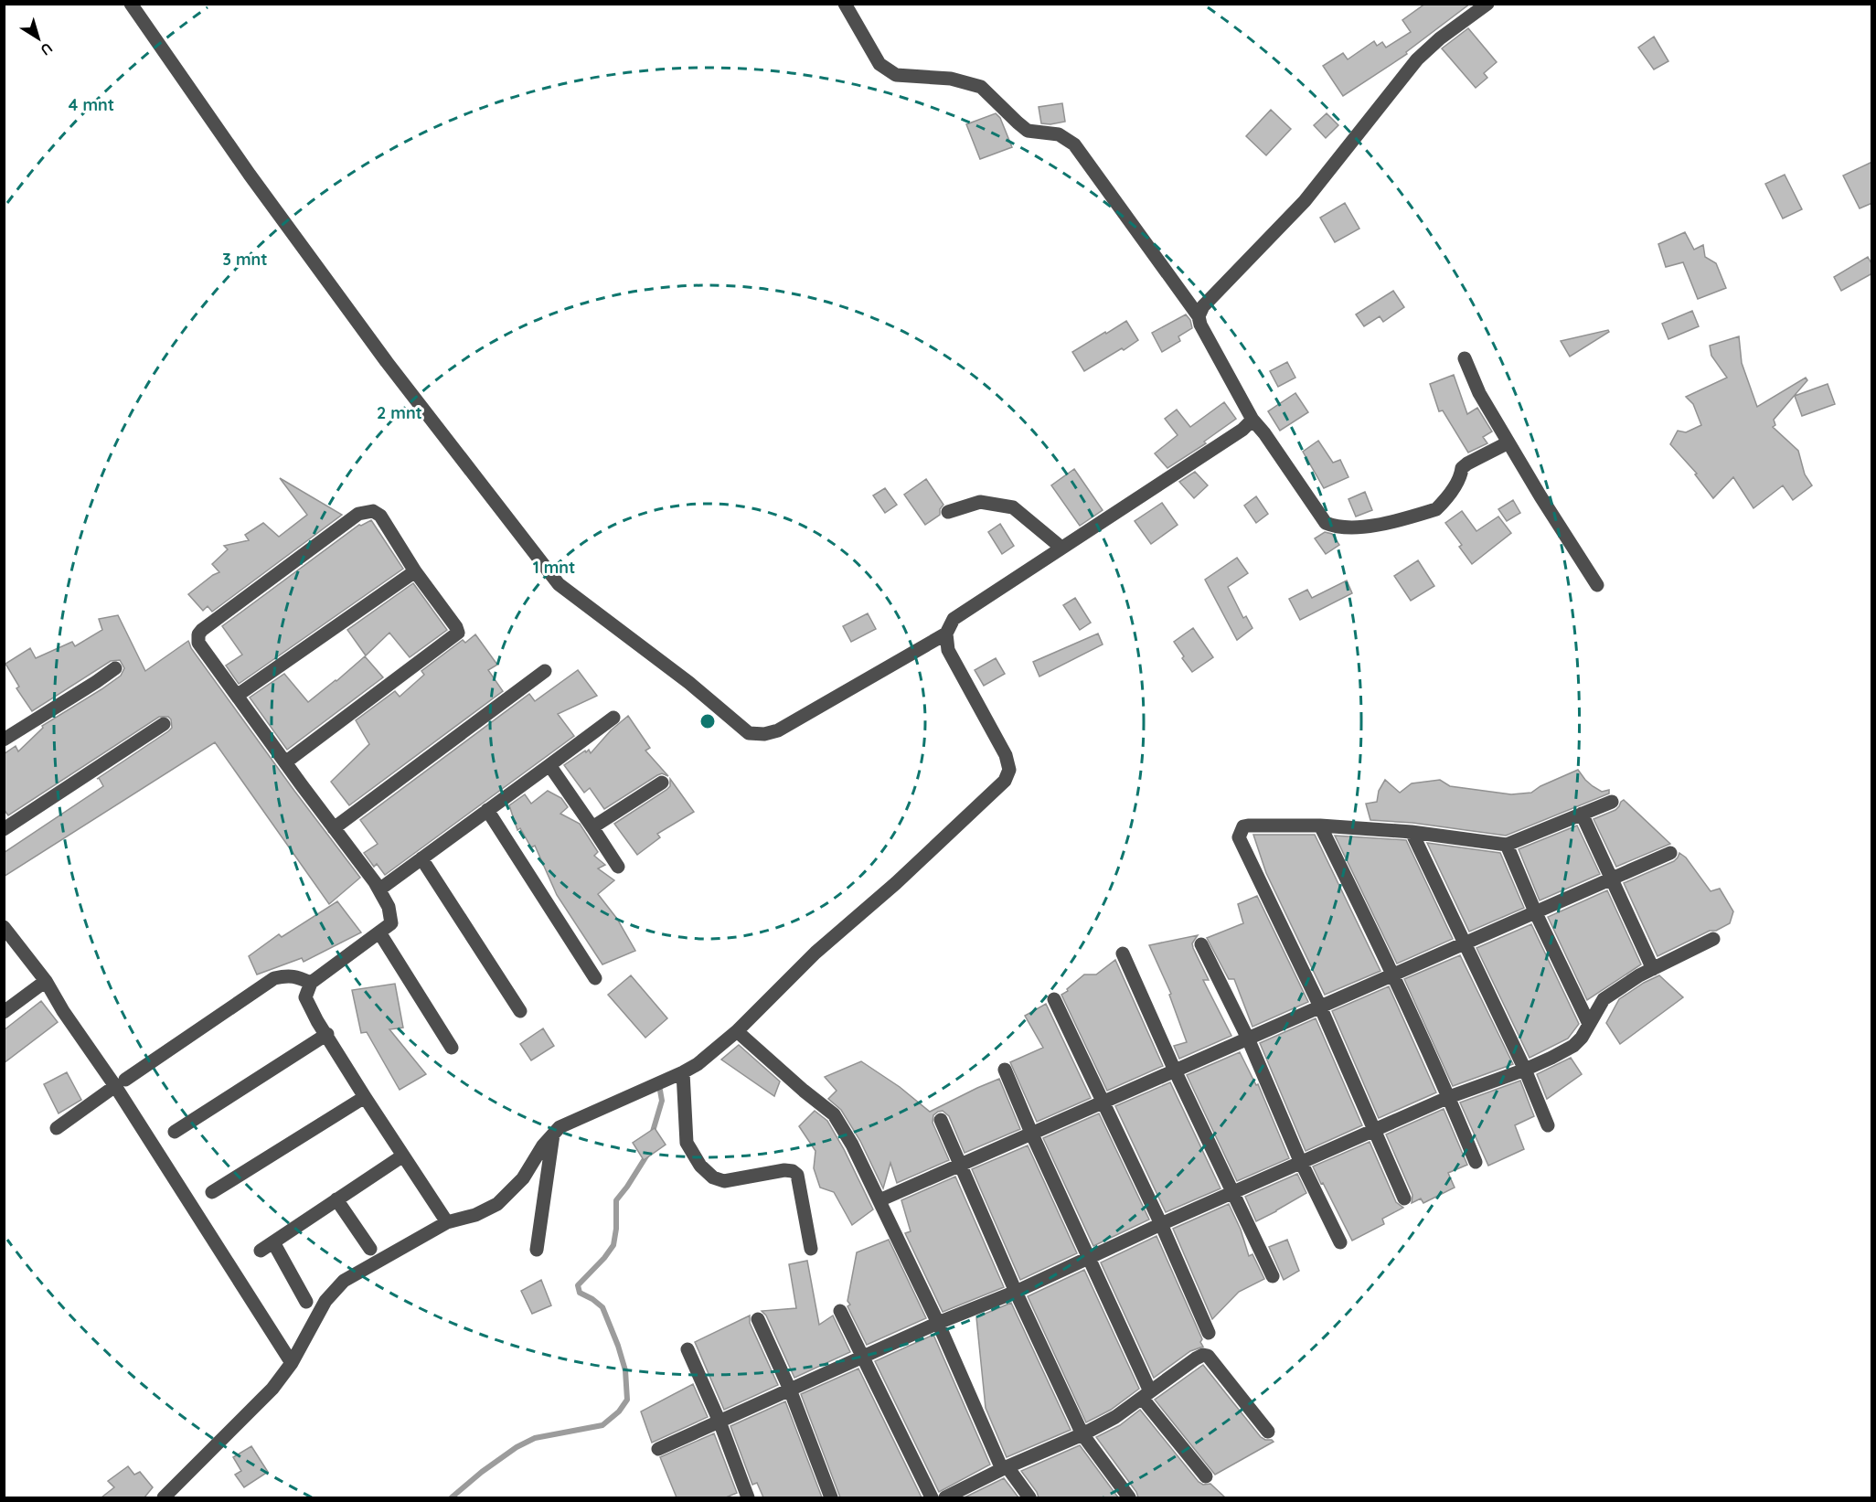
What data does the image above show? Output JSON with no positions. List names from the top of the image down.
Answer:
{
  "north": "bottom right",
  "rings": [
    "4 mnt",
    "3 mnt",
    "2 mnt",
    "1 mnt"
  ]
}
